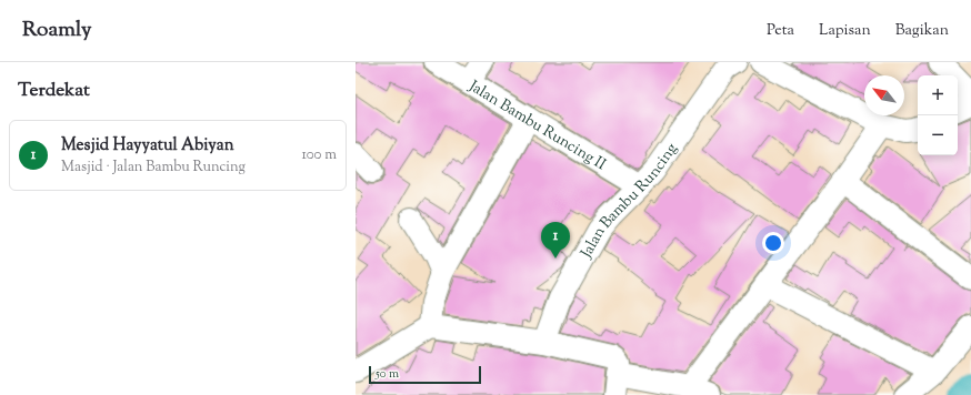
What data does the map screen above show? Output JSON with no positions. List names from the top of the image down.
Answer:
{
  "streets": {
    "street": ["Jalan Bambu Runcing II", "Jalan Bambu Runcing"]
  },
  "crossings": [
    ["Jalan Bambu Runcing II", "Jalan Bambu Runcing"]
  ],
  "scale_bar": "50 m",
  "north": "top left",
  "page": {
    "header": "Roamly",
    "nav": ["Peta", "Lapisan", "Bagikan"],
    "heading": "Terdekat",
    "map_buttons": ["+", "−"],
    "list": [
      {
        "mark": "1",
        "name": "Mesjid Hayyatul Abiyan",
        "note": "Masjid · Jalan Bambu Runcing",
        "value": "100 m"
      }
    ],
    "pins": "1",
    "scale": "50 m"
  }
}
